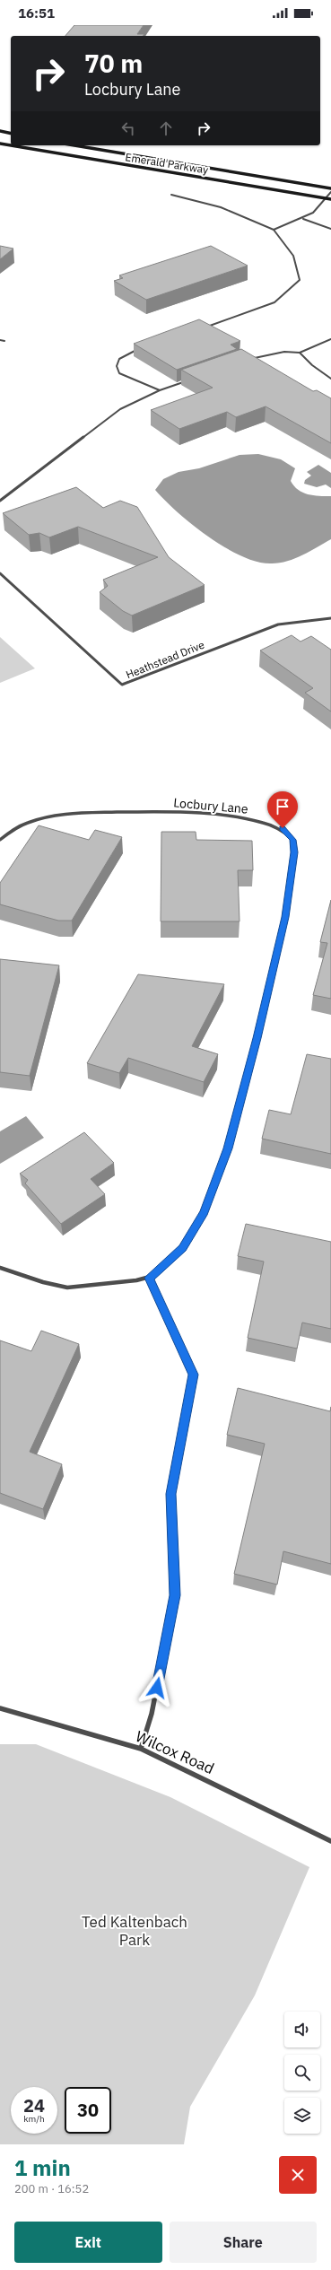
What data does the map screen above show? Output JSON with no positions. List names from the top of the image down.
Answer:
{
  "streets": {
    "main road": ["Emerald Parkway"],
    "street": ["Heathstead Drive", "Locbury Lane", "Wilcox Road"]
  },
  "parks": ["Ted Kaltenbach Park"],
  "page": {
    "status": "16:51",
    "turn": ["70 m", "Locbury Lane"],
    "speed": "24 km/h",
    "limit": "30",
    "heading": ["1 min", "200 m · 16:52"],
    "buttons": ["Exit", "Share"]
  }
}
